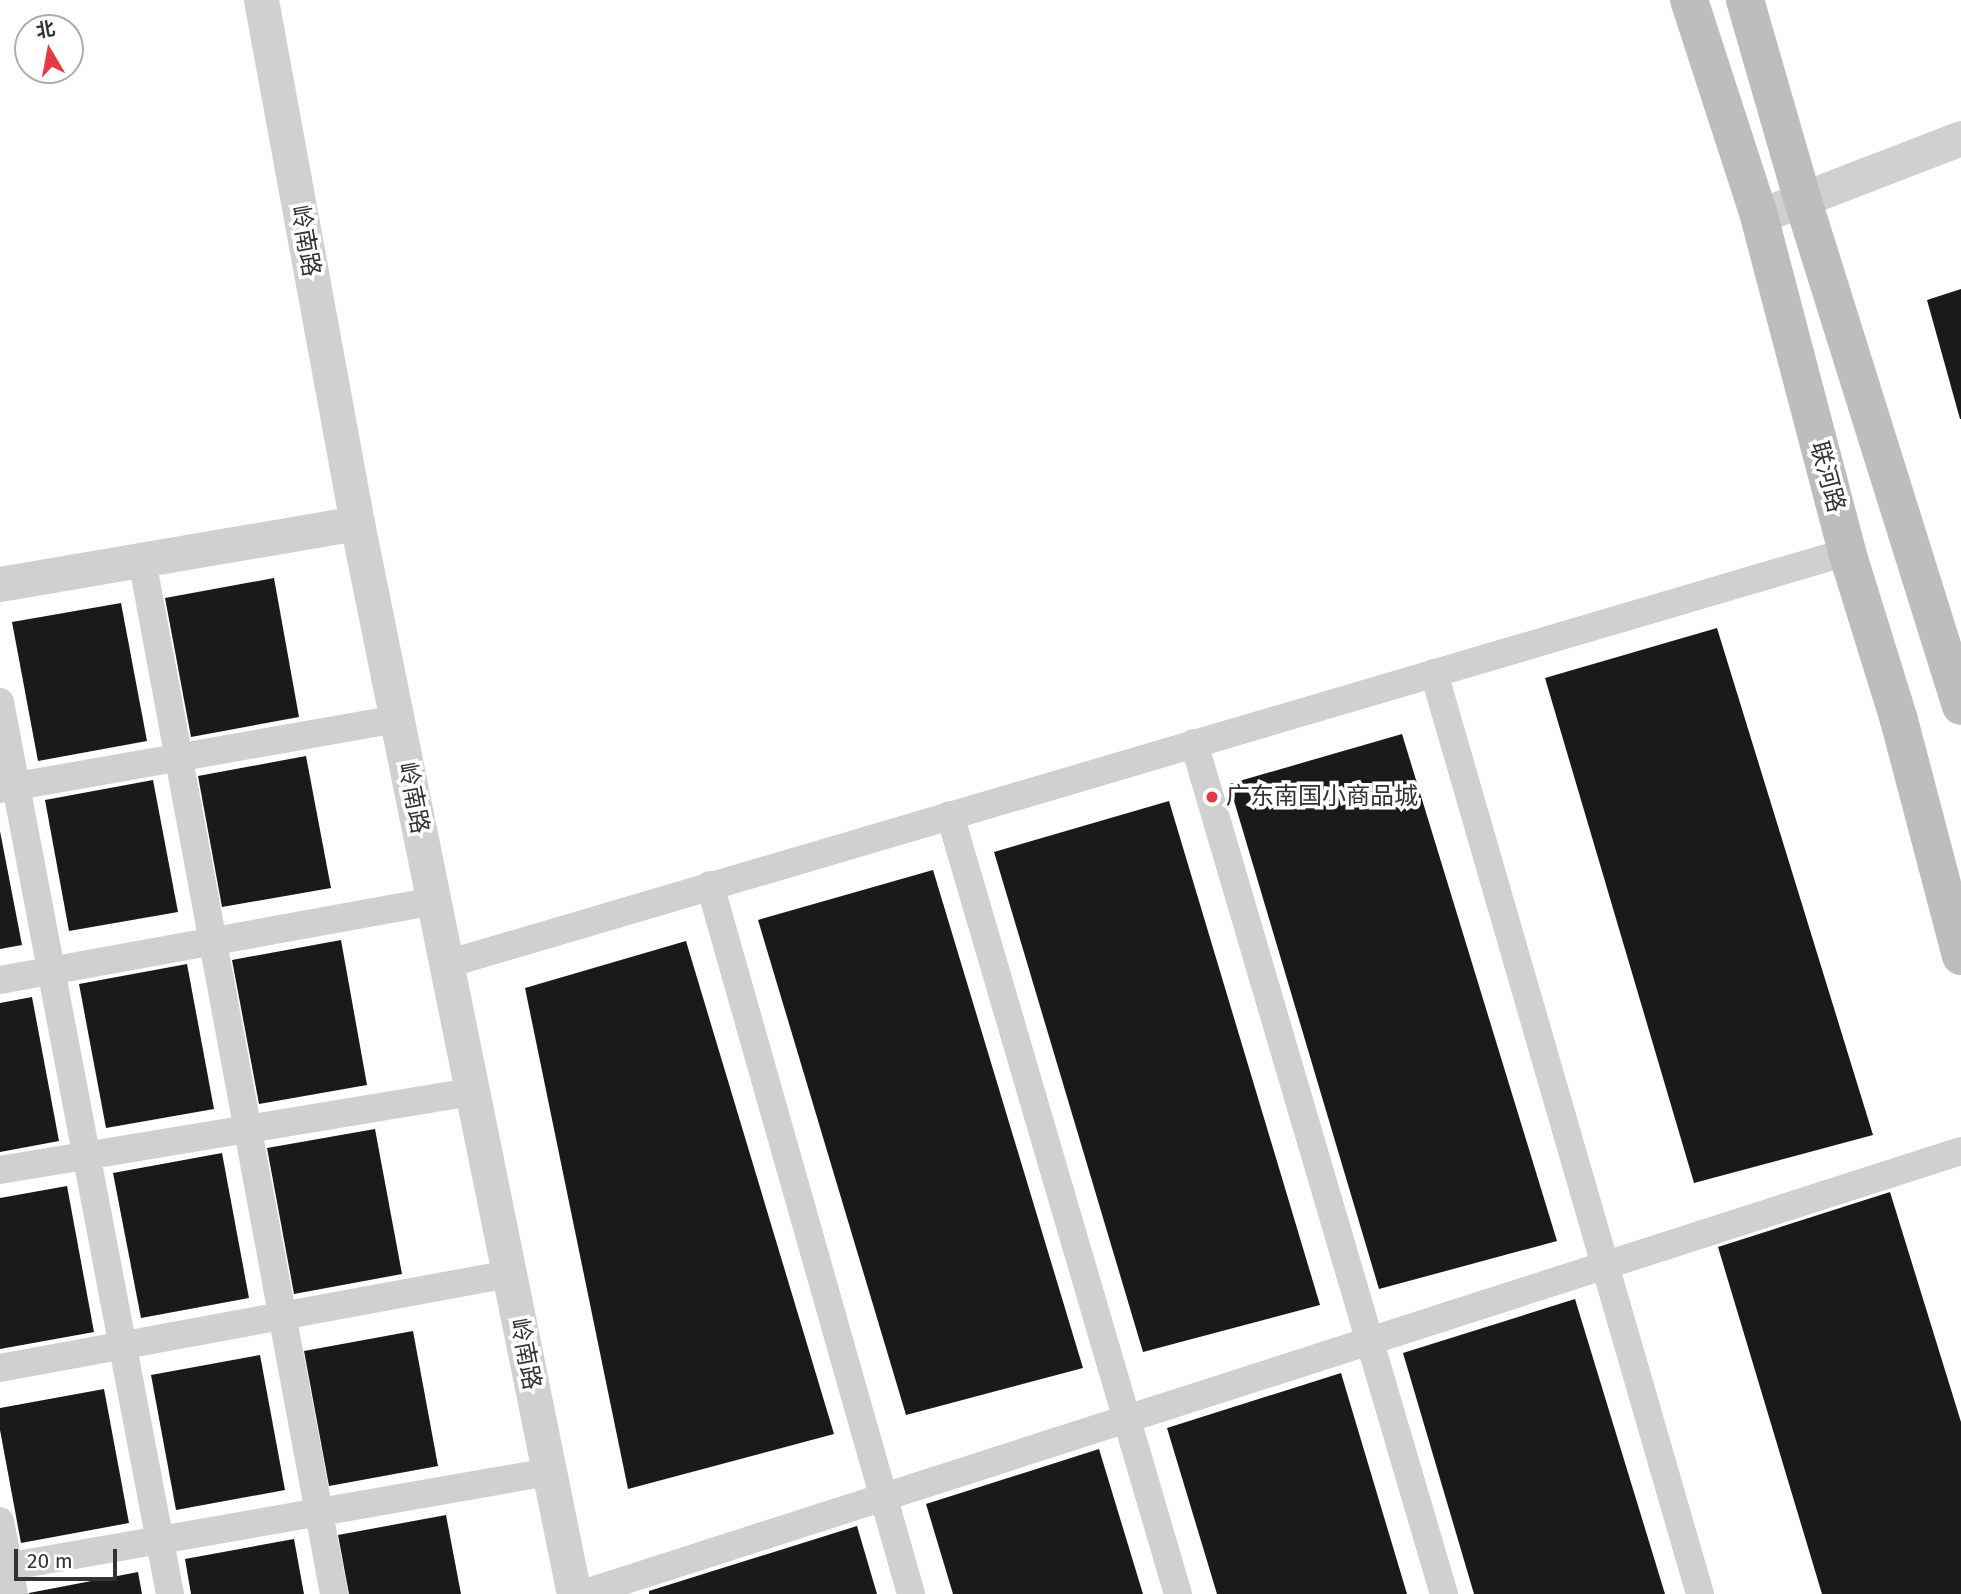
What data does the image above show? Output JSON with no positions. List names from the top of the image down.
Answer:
{
  "streets": {
    "main road": ["联河路"],
    "street": ["岭南路"]
  },
  "places": ["广东南国小商品城"],
  "scale_bar": "20 m",
  "north": "top"
}
